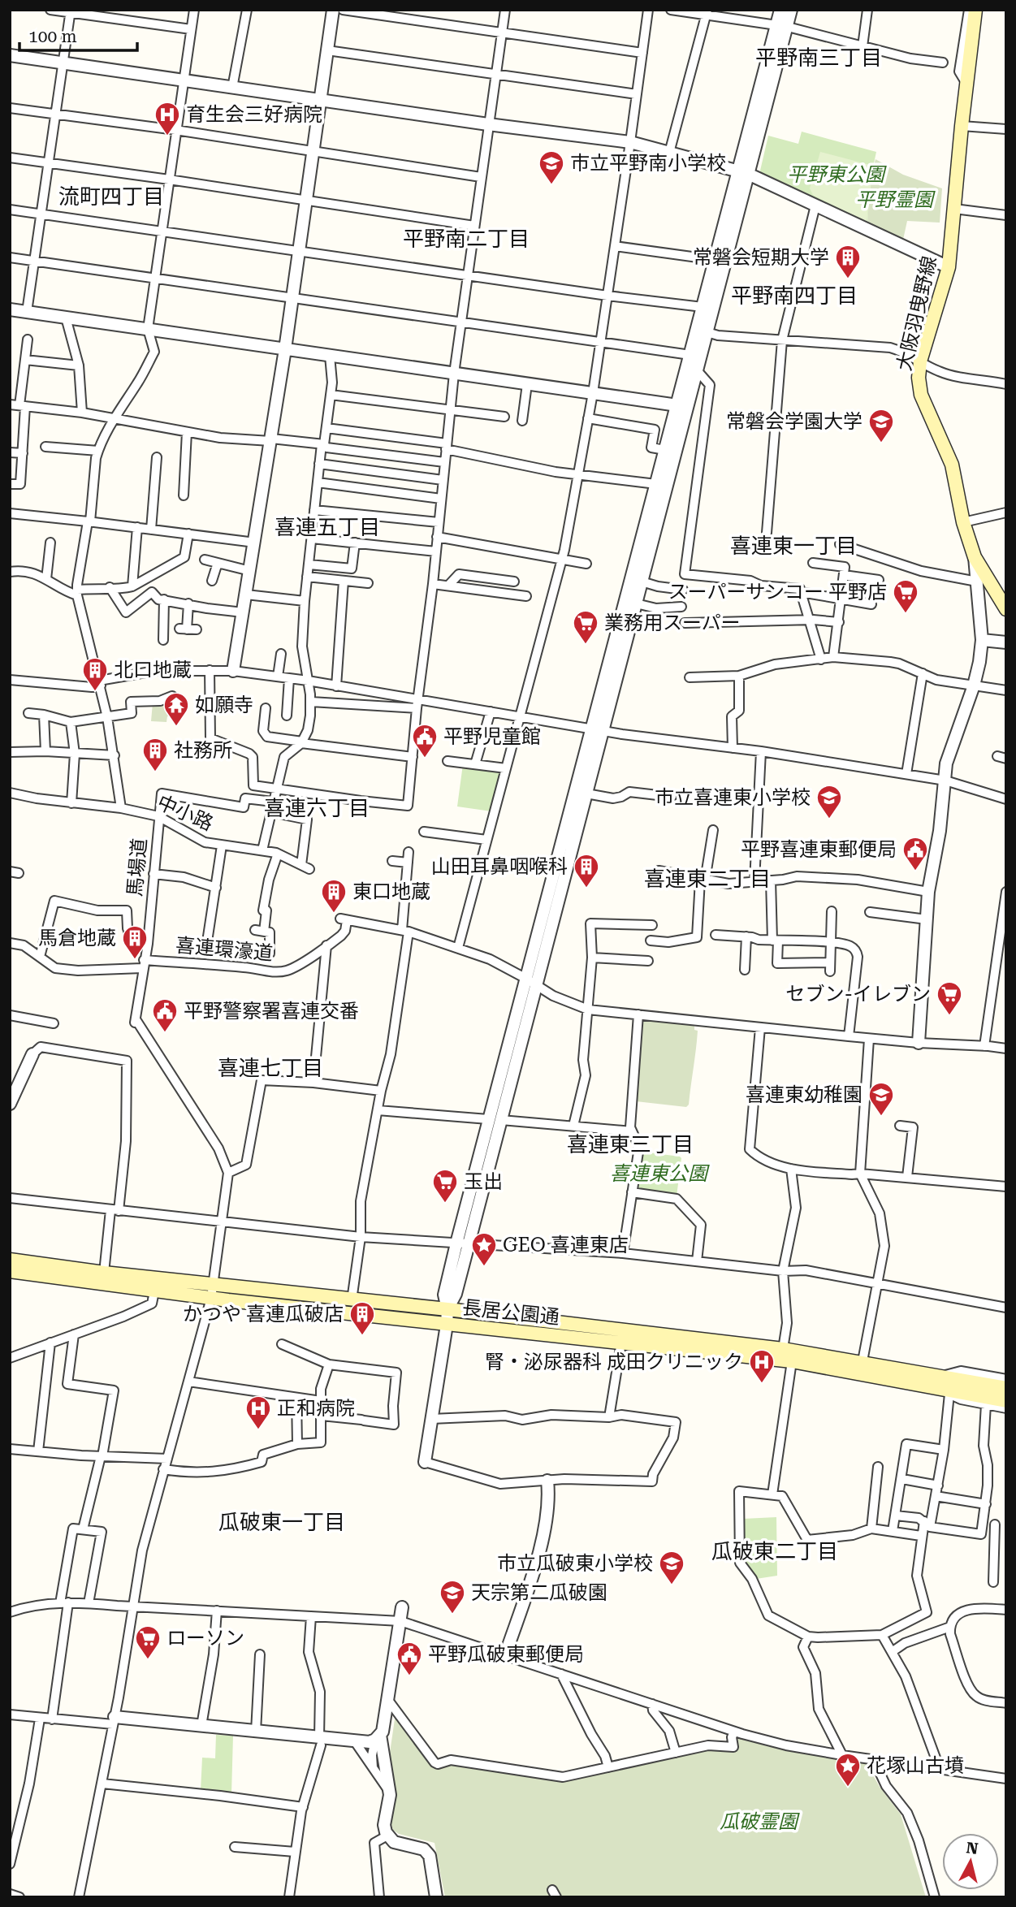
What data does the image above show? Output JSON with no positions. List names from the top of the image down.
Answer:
{
  "streets": {
    "main road": ["大阪羽曳野線", "長居公園通"],
    "street": ["中小路", "馬場道", "喜連環濠道"]
  },
  "crossings": [
    ["中小路", "馬場道"],
    ["馬場道", "喜連環濠道"]
  ],
  "districts": [
    "平野南三丁目",
    "流町四丁目",
    "平野南二丁目",
    "平野南四丁目",
    "喜連五丁目",
    "喜連東一丁目",
    "喜連六丁目",
    "喜連東二丁目",
    "喜連七丁目",
    "喜連東三丁目",
    "瓜破東一丁目",
    "瓜破東二丁目"
  ],
  "parks": [
    "平野東公園",
    "平野霊園",
    "喜連東公園",
    "瓜破霊園"
  ],
  "places": {
    "hospital": ["育生会三好病院", "腎・泌尿器科 成田クリニック", "正和病院"],
    "school or university": [
      "市立平野南小学校",
      "常磐会学園大学",
      "市立喜連東小学校",
      "喜連東幼稚園",
      "市立瓜破東小学校",
      "天宗第二瓜破園"
    ],
    "building": [
      "常磐会短期大学",
      "北口地蔵",
      "社務所",
      "山田耳鼻咽喉科",
      "東口地蔵",
      "馬倉地蔵",
      "かつや 喜連瓜破店"
    ],
    "supermarket": [
      "スーパーサンコー 平野店",
      "業務用スーパー",
      "セブン-イレブン",
      "玉出",
      "ローソン"
    ],
    "temple": ["如願寺"],
    "public building": [
      "平野児童館",
      "平野喜連東郵便局",
      "平野警察署喜連交番",
      "平野瓜破東郵便局"
    ],
    "place": ["GEO 喜連東店", "花塚山古墳"]
  },
  "scale_bar": "100 m",
  "north": "top"
}
